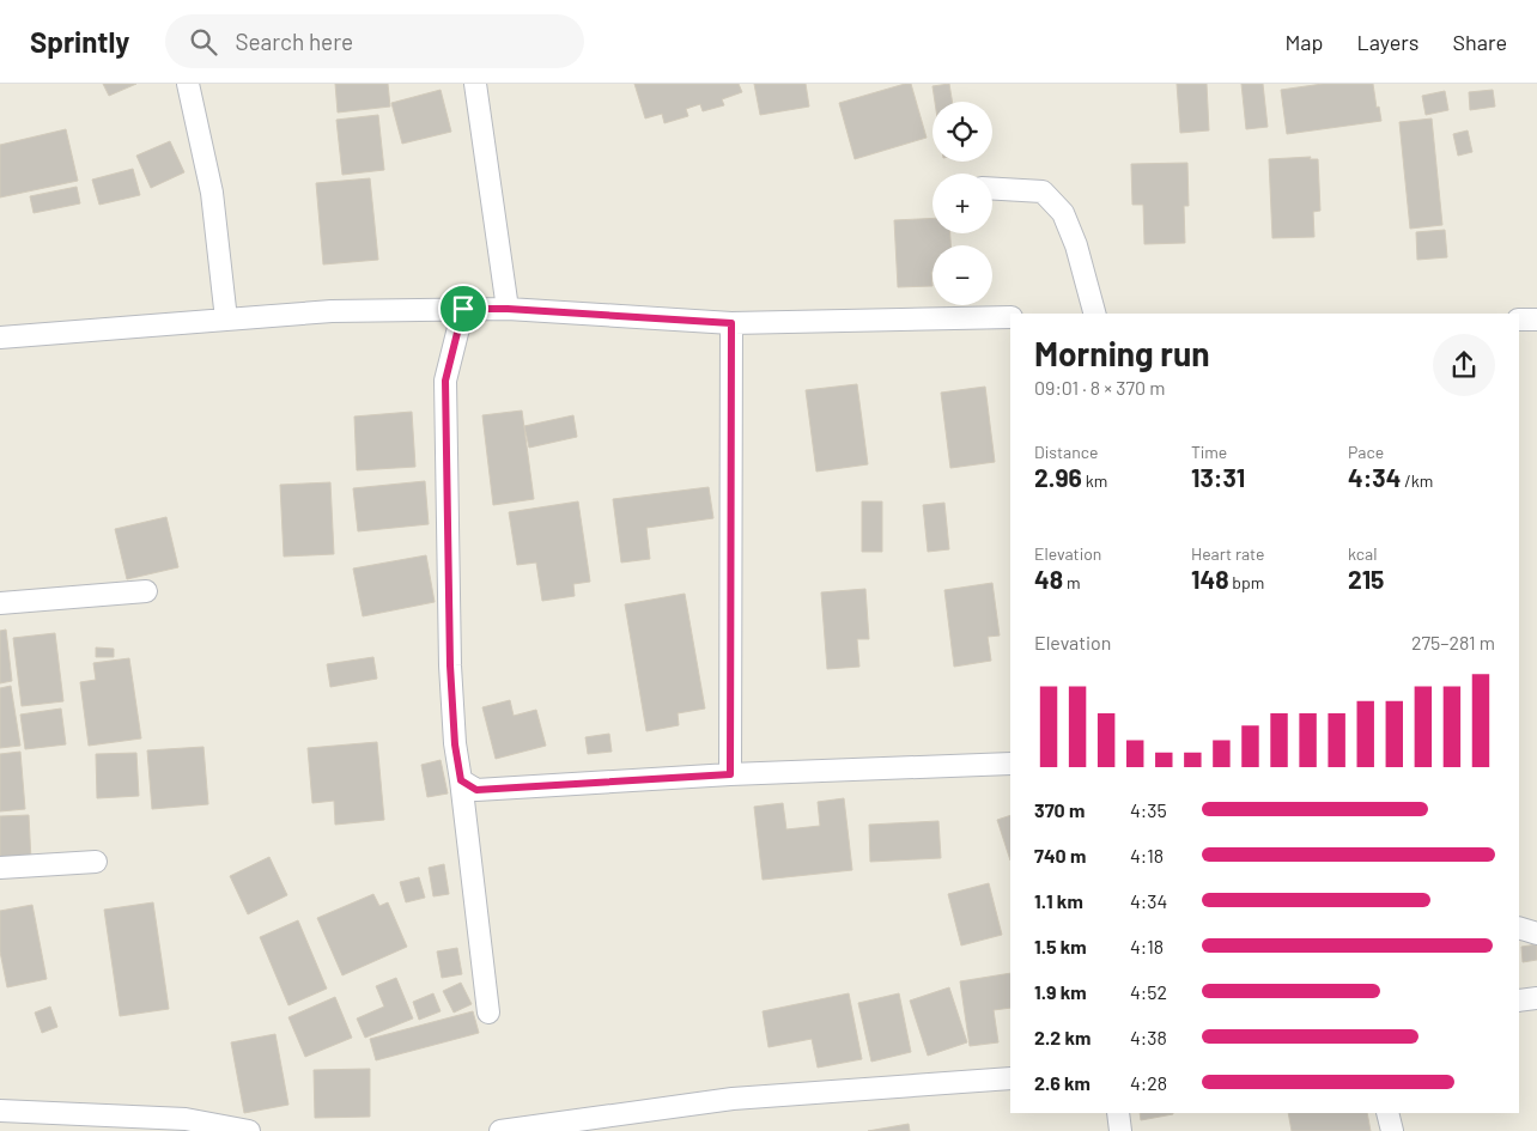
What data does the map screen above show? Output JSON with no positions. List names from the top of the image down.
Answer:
{
  "page": {
    "header": "Sprintly",
    "search": "Search here",
    "nav": ["Map", "Layers", "Share"],
    "map_buttons": ["+", "−"],
    "heading": ["Morning run", "09:01 · 8 × 370 m"],
    "stats": [
      ["Distance", "2.96 km"],
      ["Time", "13:31"],
      ["Pace", "4:34 /km"],
      ["Elevation", "48 m"],
      ["Heart rate", "148 bpm"],
      ["kcal", "215"]
    ],
    "chart": ["Elevation", "275–281 m"],
    "list": [
      {
        "name": "370 m",
        "note": "4:35"
      },
      {
        "name": "740 m",
        "note": "4:18"
      },
      {
        "name": "1.1 km",
        "note": "4:34"
      },
      {
        "name": "1.5 km",
        "note": "4:18"
      },
      {
        "name": "1.9 km",
        "note": "4:52"
      },
      {
        "name": "2.2 km",
        "note": "4:38"
      },
      {
        "name": "2.6 km",
        "note": "4:28"
      }
    ]
  }
}
